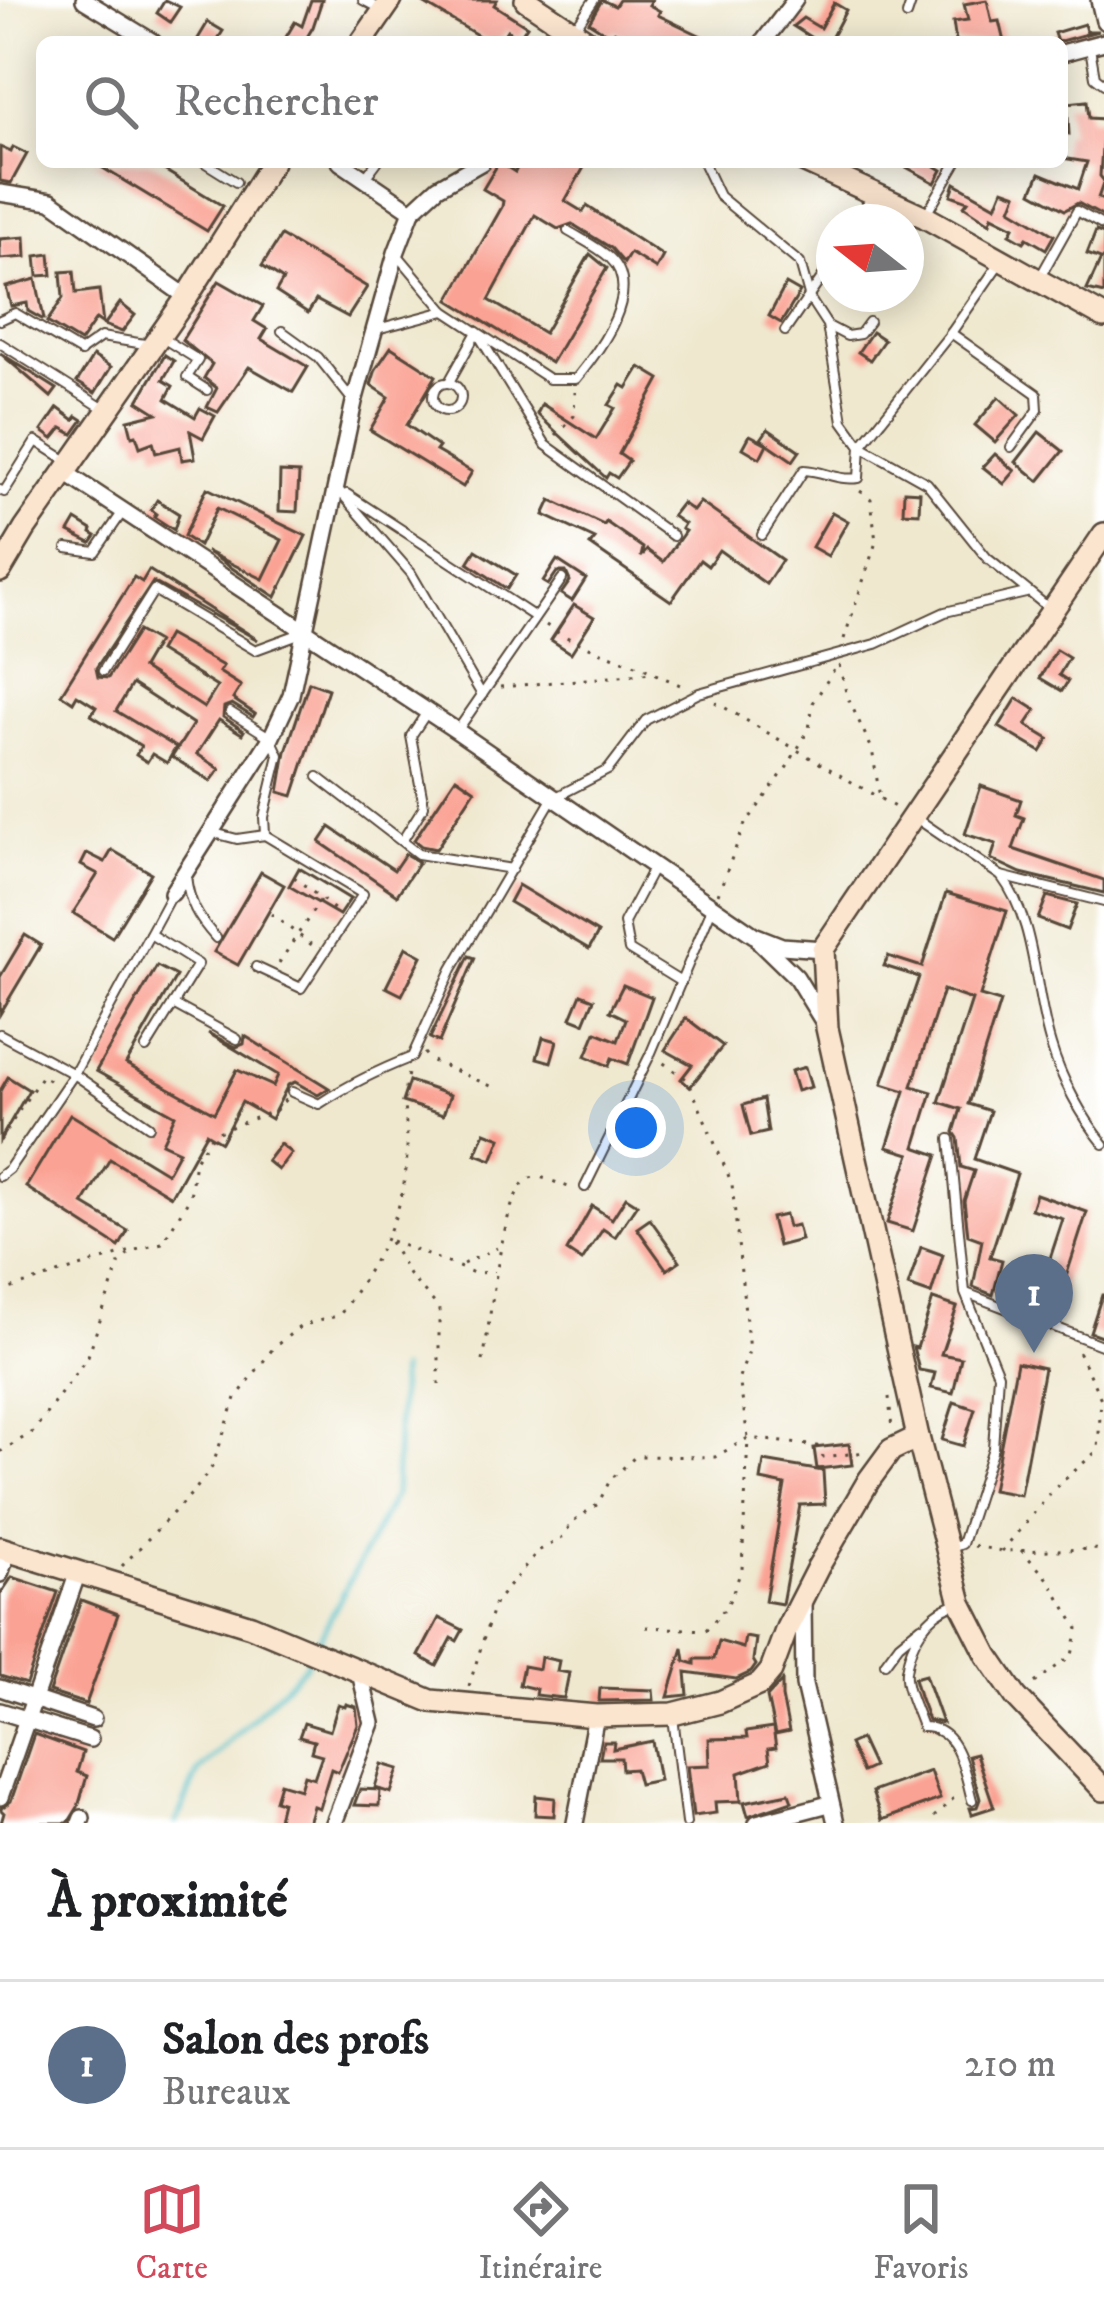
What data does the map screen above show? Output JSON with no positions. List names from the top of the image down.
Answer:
{
  "north": "left",
  "page": {
    "search": "Rechercher",
    "pins": "1",
    "heading": "À proximité",
    "list": [
      {
        "mark": "1",
        "name": "Salon des profs",
        "note": "Bureaux",
        "value": "210 m"
      }
    ],
    "nav": ["Carte", "Itinéraire", "Favoris"]
  }
}
